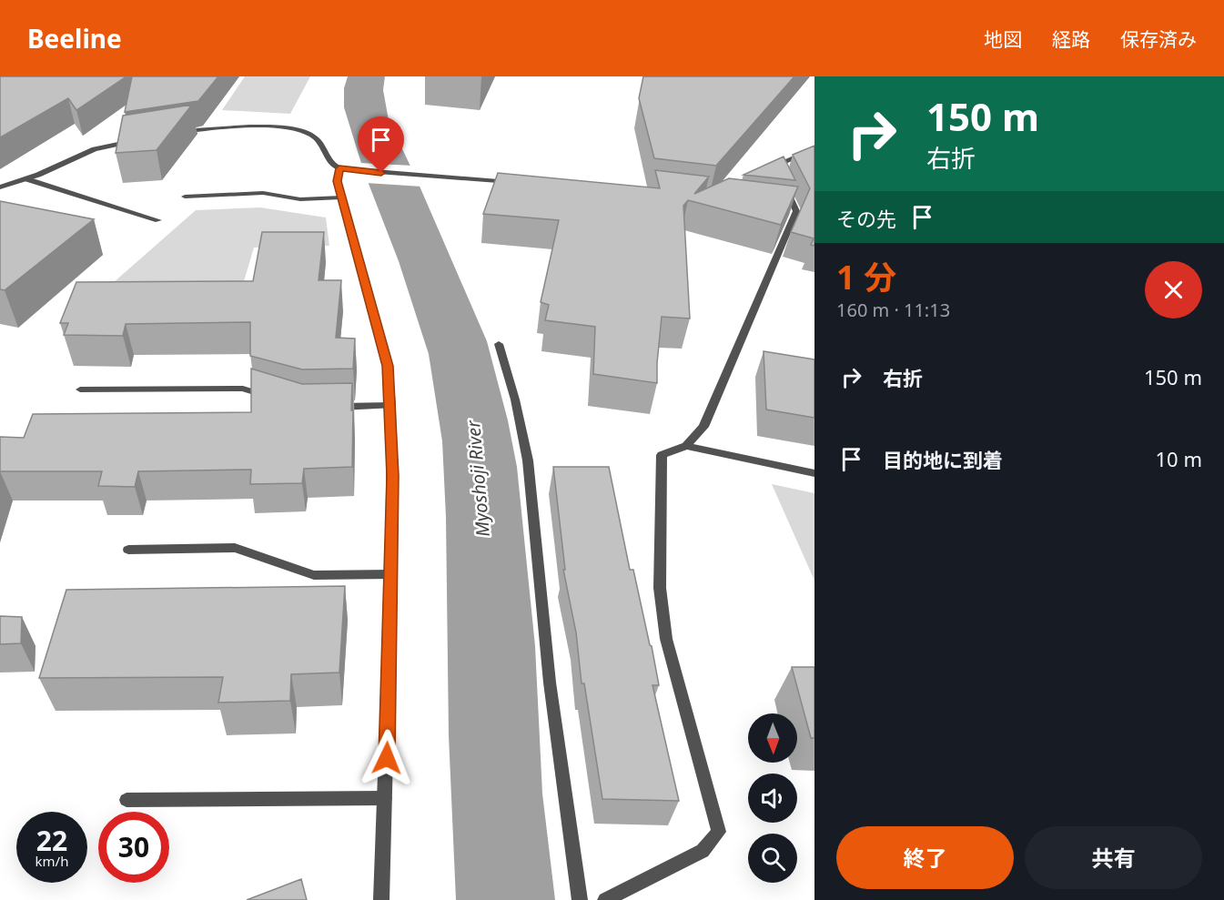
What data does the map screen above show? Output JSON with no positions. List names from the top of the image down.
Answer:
{
  "water": ["Myoshoji River"],
  "north": "bottom",
  "page": {
    "header": "Beeline",
    "nav": ["地図", "経路", "保存済み"],
    "turn": ["150 m", "右折"],
    "then": "その先",
    "heading": ["1 分", "160 m · 11:13"],
    "list": [
      {
        "name": "右折",
        "value": "150 m"
      },
      {
        "name": "目的地に到着",
        "value": "10 m"
      }
    ],
    "speed": "22 km/h",
    "limit": "30",
    "buttons": ["終了", "共有"]
  }
}
